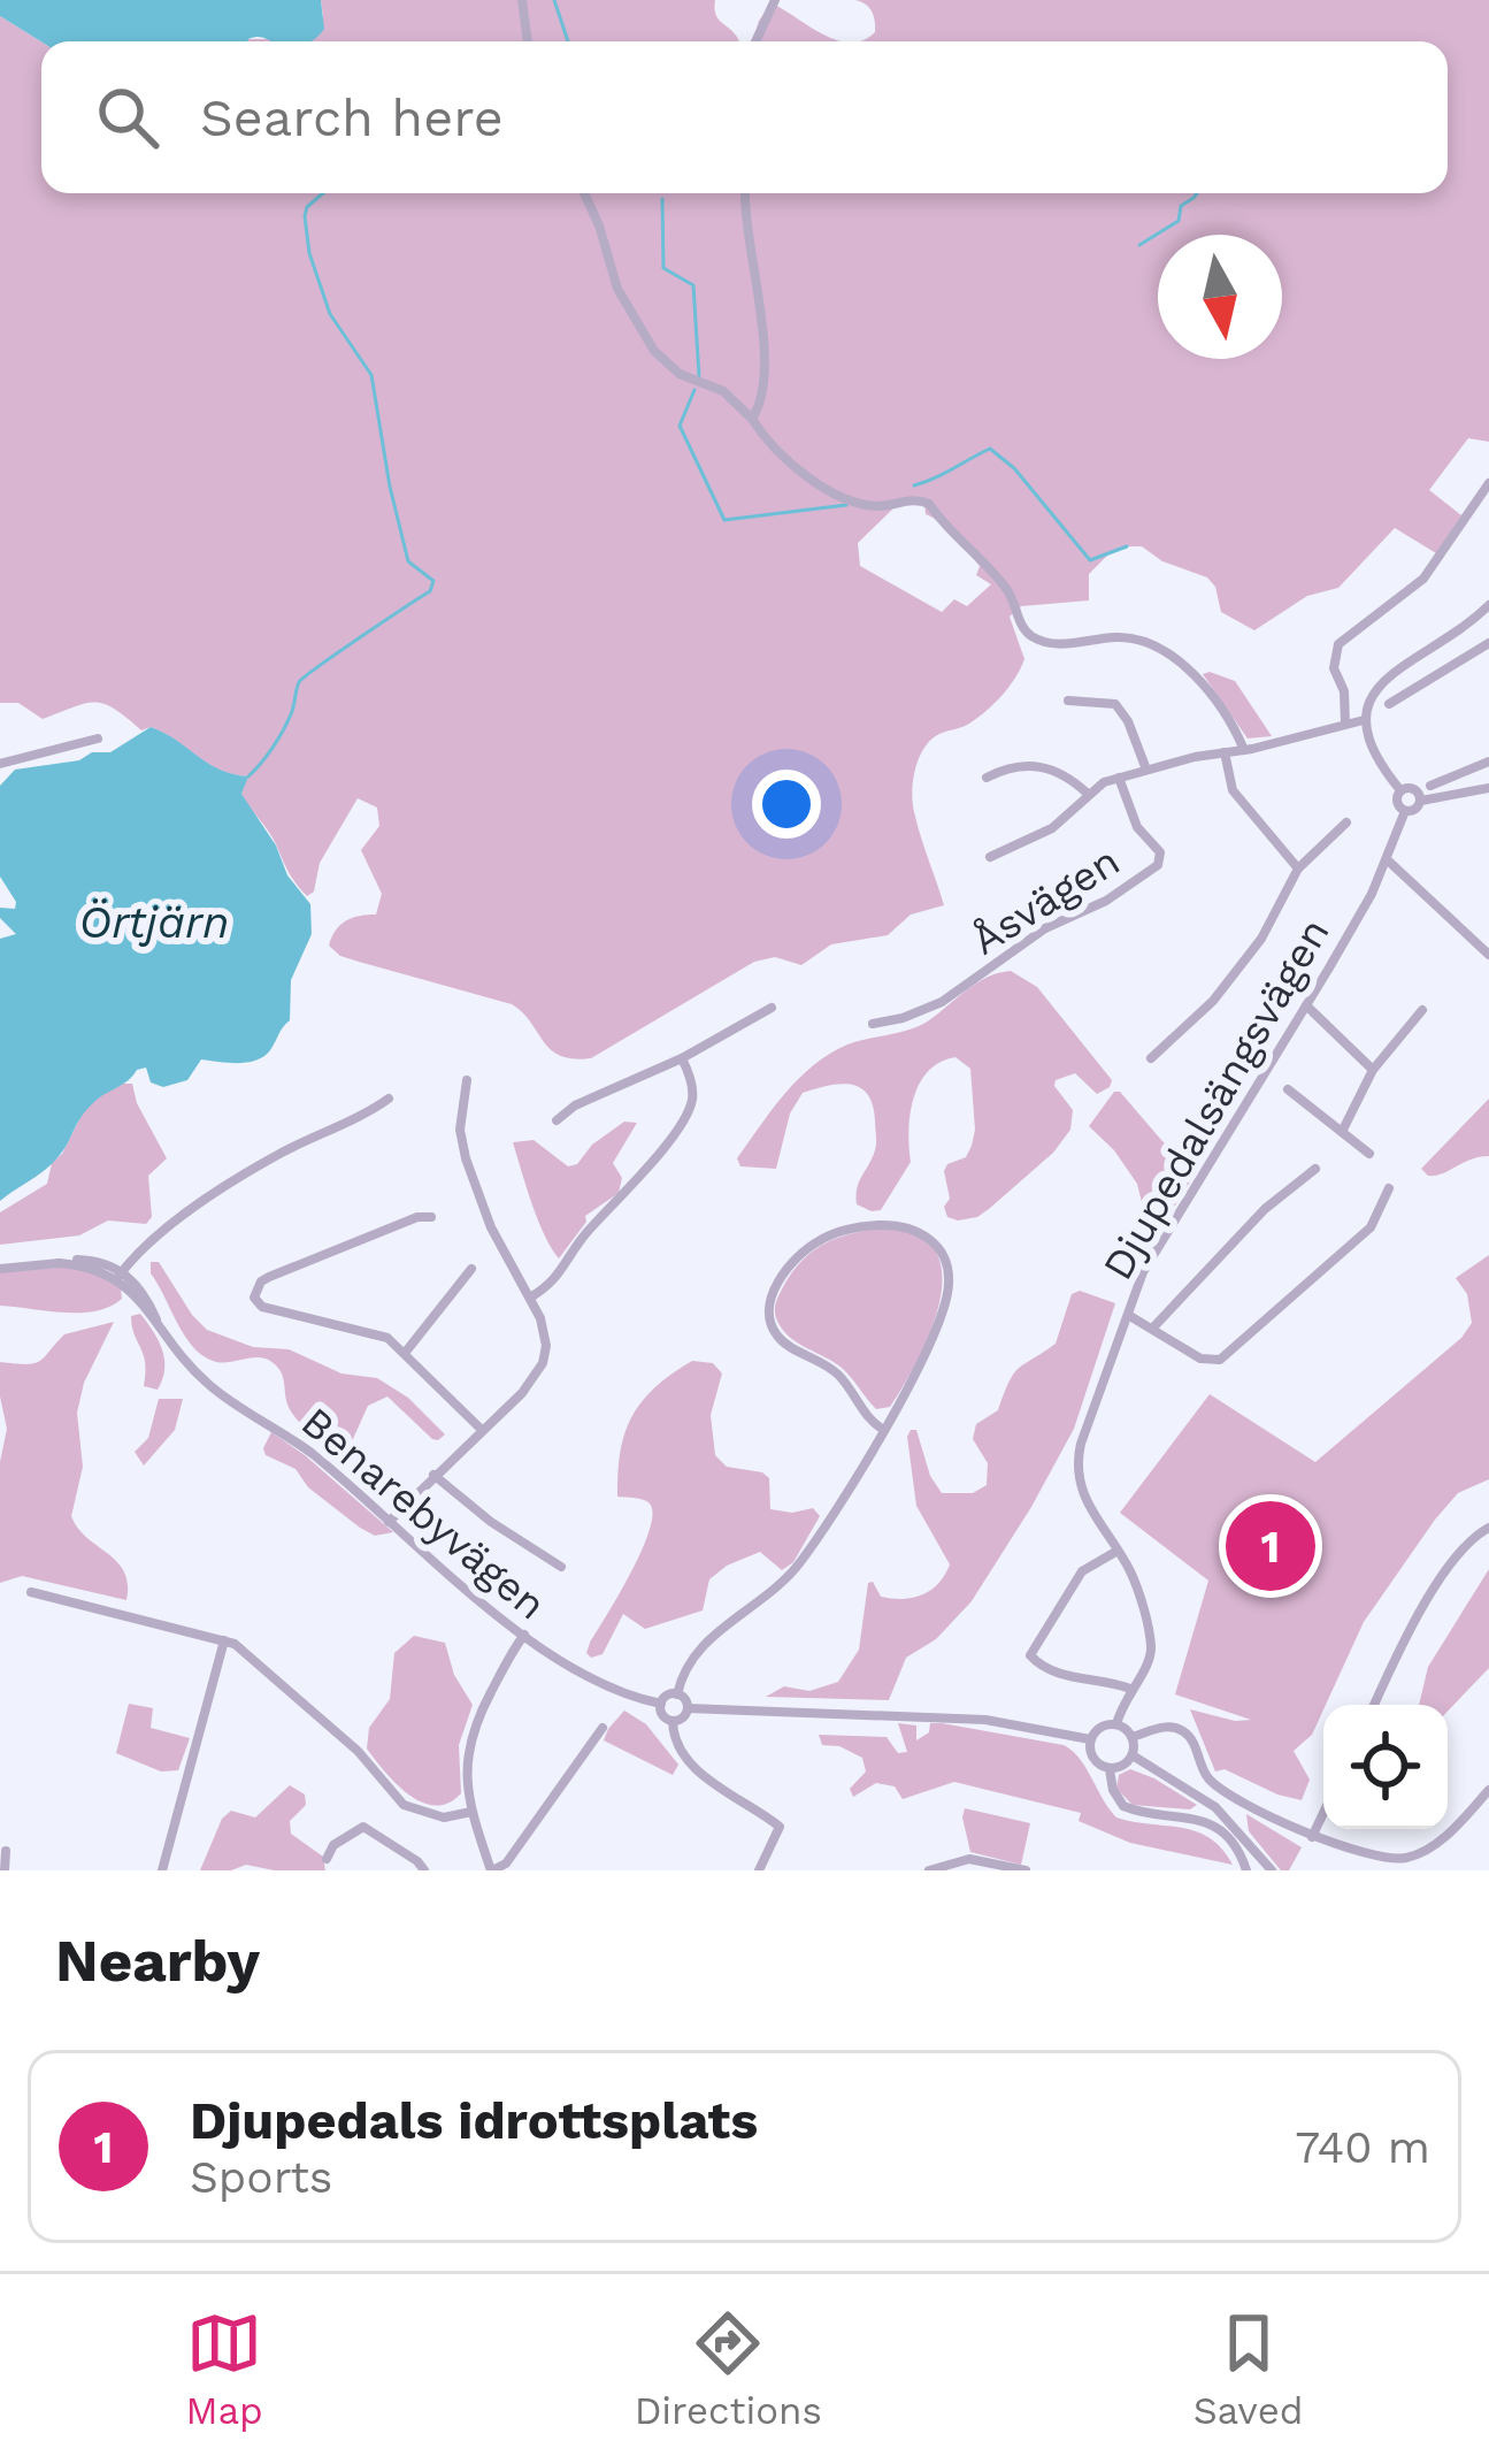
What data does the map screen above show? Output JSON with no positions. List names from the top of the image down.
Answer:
{
  "streets": {
    "street": ["Åsvägen", "Djupedalsängsvägen", "Benarebyvägen"]
  },
  "water": ["Örtjärn"],
  "north": "bottom",
  "page": {
    "search": "Search here",
    "pins": "1",
    "heading": "Nearby",
    "list": [
      {
        "mark": "1",
        "name": "Djupedals idrottsplats",
        "note": "Sports",
        "value": "740 m"
      }
    ],
    "nav": ["Map", "Directions", "Saved"]
  }
}
